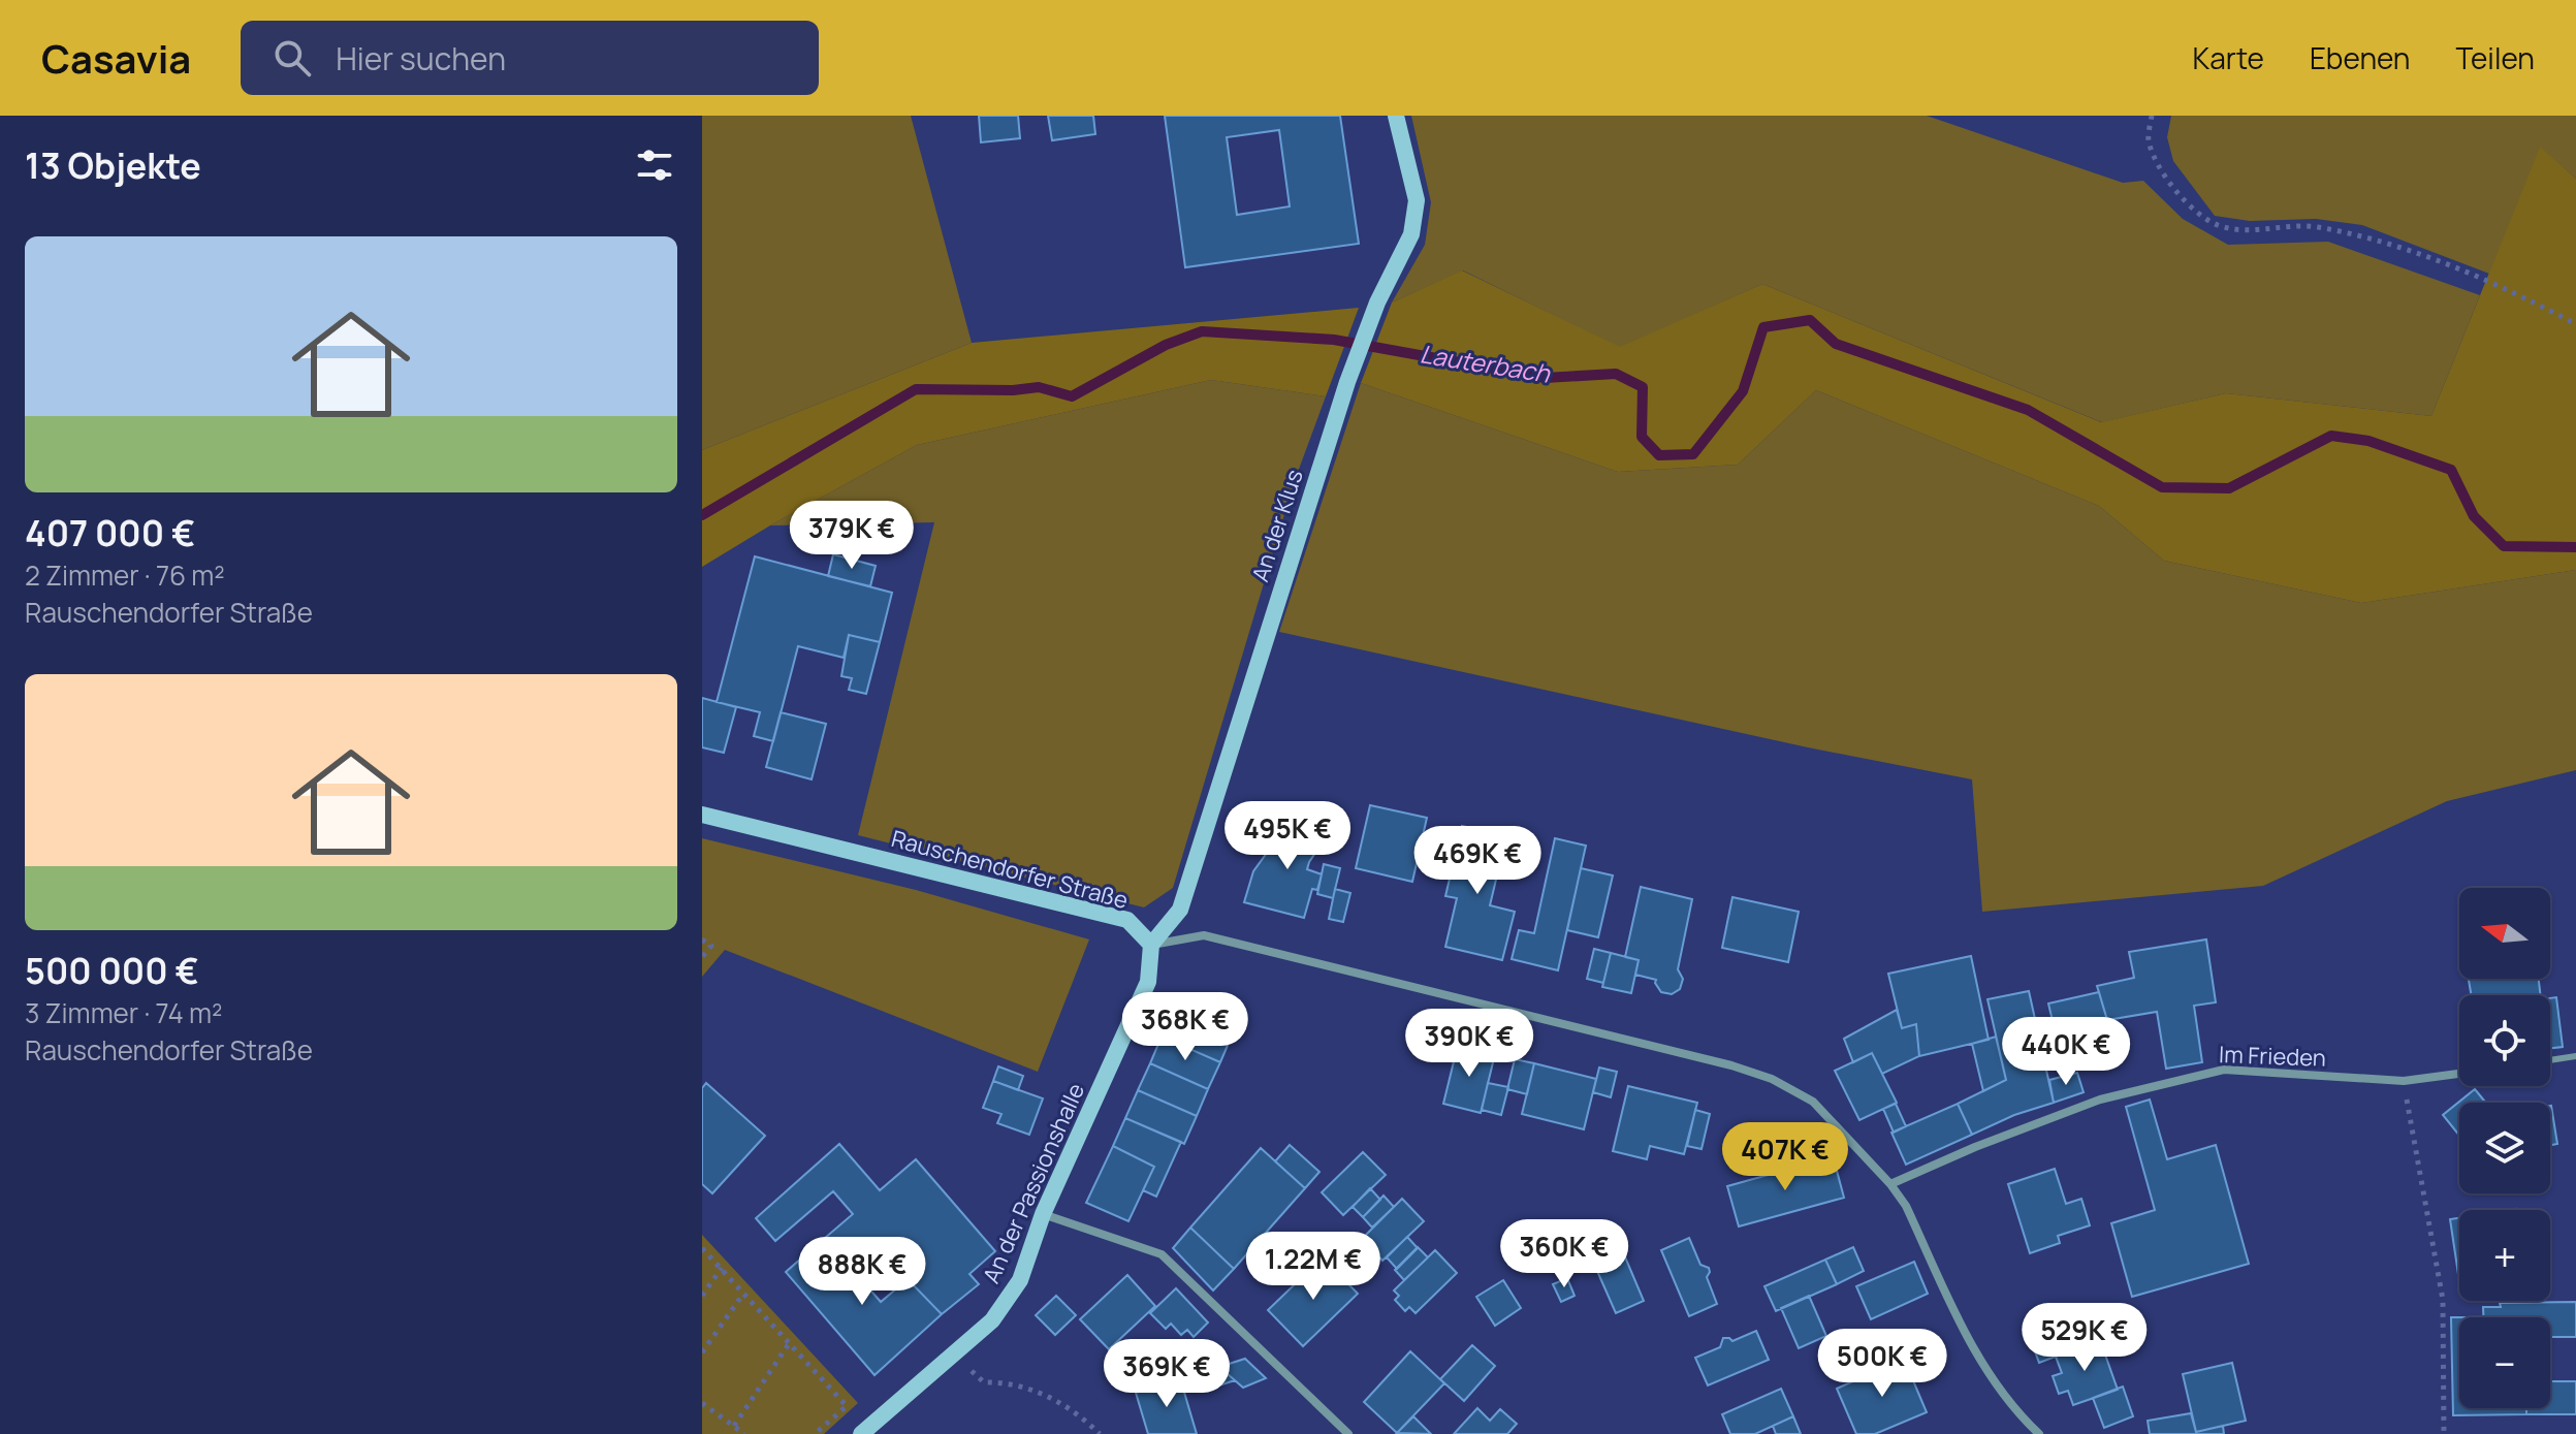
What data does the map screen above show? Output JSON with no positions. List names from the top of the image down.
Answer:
{
  "streets": {
    "street": [
      "An der Klus",
      "Rauschendorfer Straße",
      "Im Frieden",
      "An der Passionshalle"
    ]
  },
  "crossings": [
    ["An der Klus", "Rauschendorfer Straße"],
    ["An der Klus", "An der Passionshalle"],
    ["Rauschendorfer Straße", "An der Passionshalle"]
  ],
  "water": ["Lauterbach"],
  "north": "left",
  "page": {
    "header": "Casavia",
    "search": "Hier suchen",
    "nav": ["Karte", "Ebenen", "Teilen"],
    "heading": "13 Objekte",
    "list": [
      {
        "name": "407 000 €",
        "note": "2 Zimmer · 76 m² · Rauschendorfer Straße"
      },
      {
        "name": "500 000 €",
        "note": "3 Zimmer · 74 m² · Rauschendorfer Straße"
      }
    ],
    "price": [
      "379K €",
      "495K €",
      "469K €",
      "368K €",
      "390K €",
      "440K €",
      "407K €",
      "360K €",
      "1.22M €",
      "888K €",
      "529K €",
      "500K €",
      "369K €"
    ],
    "map_buttons": ["+", "−"]
  }
}
